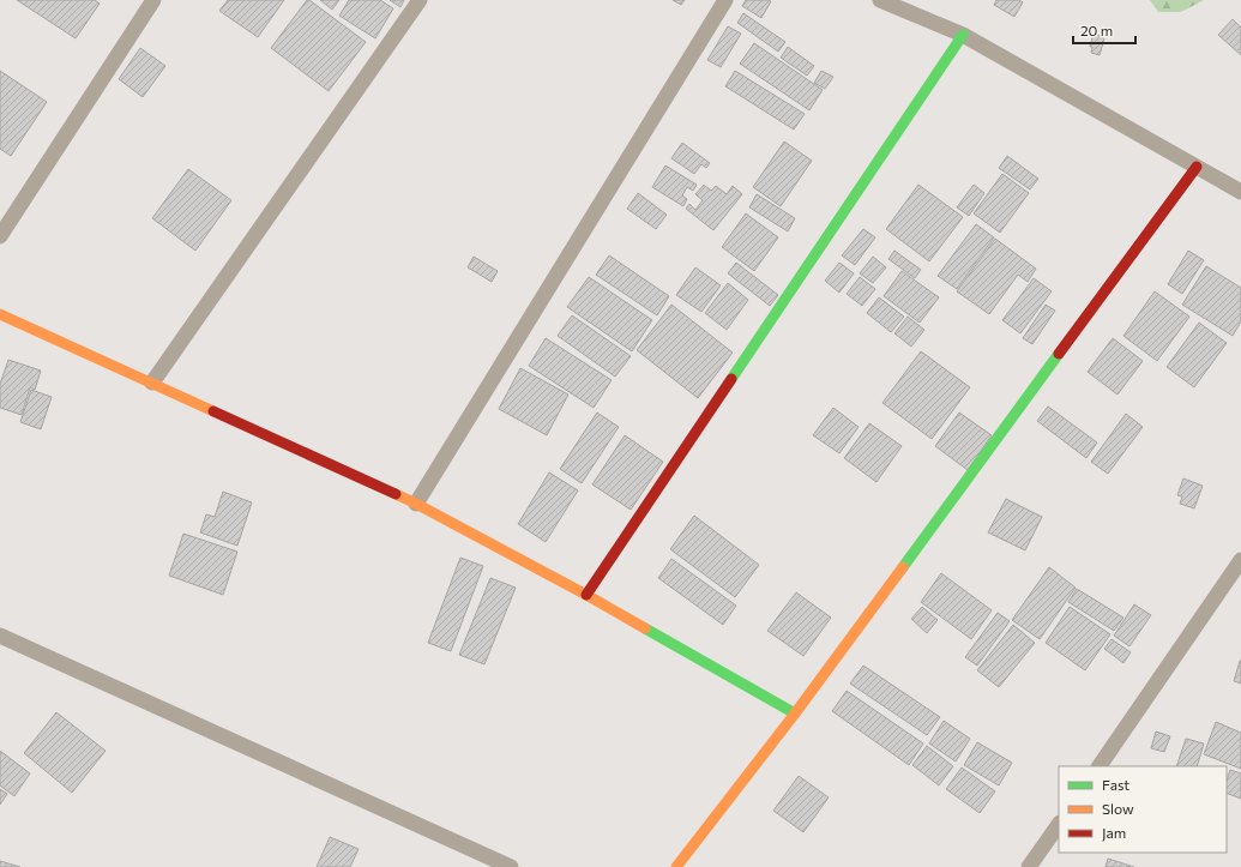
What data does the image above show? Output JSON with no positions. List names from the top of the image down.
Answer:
{
  "legend": ["Fast", "Slow", "Jam"],
  "scale_bar": "20 m"
}
